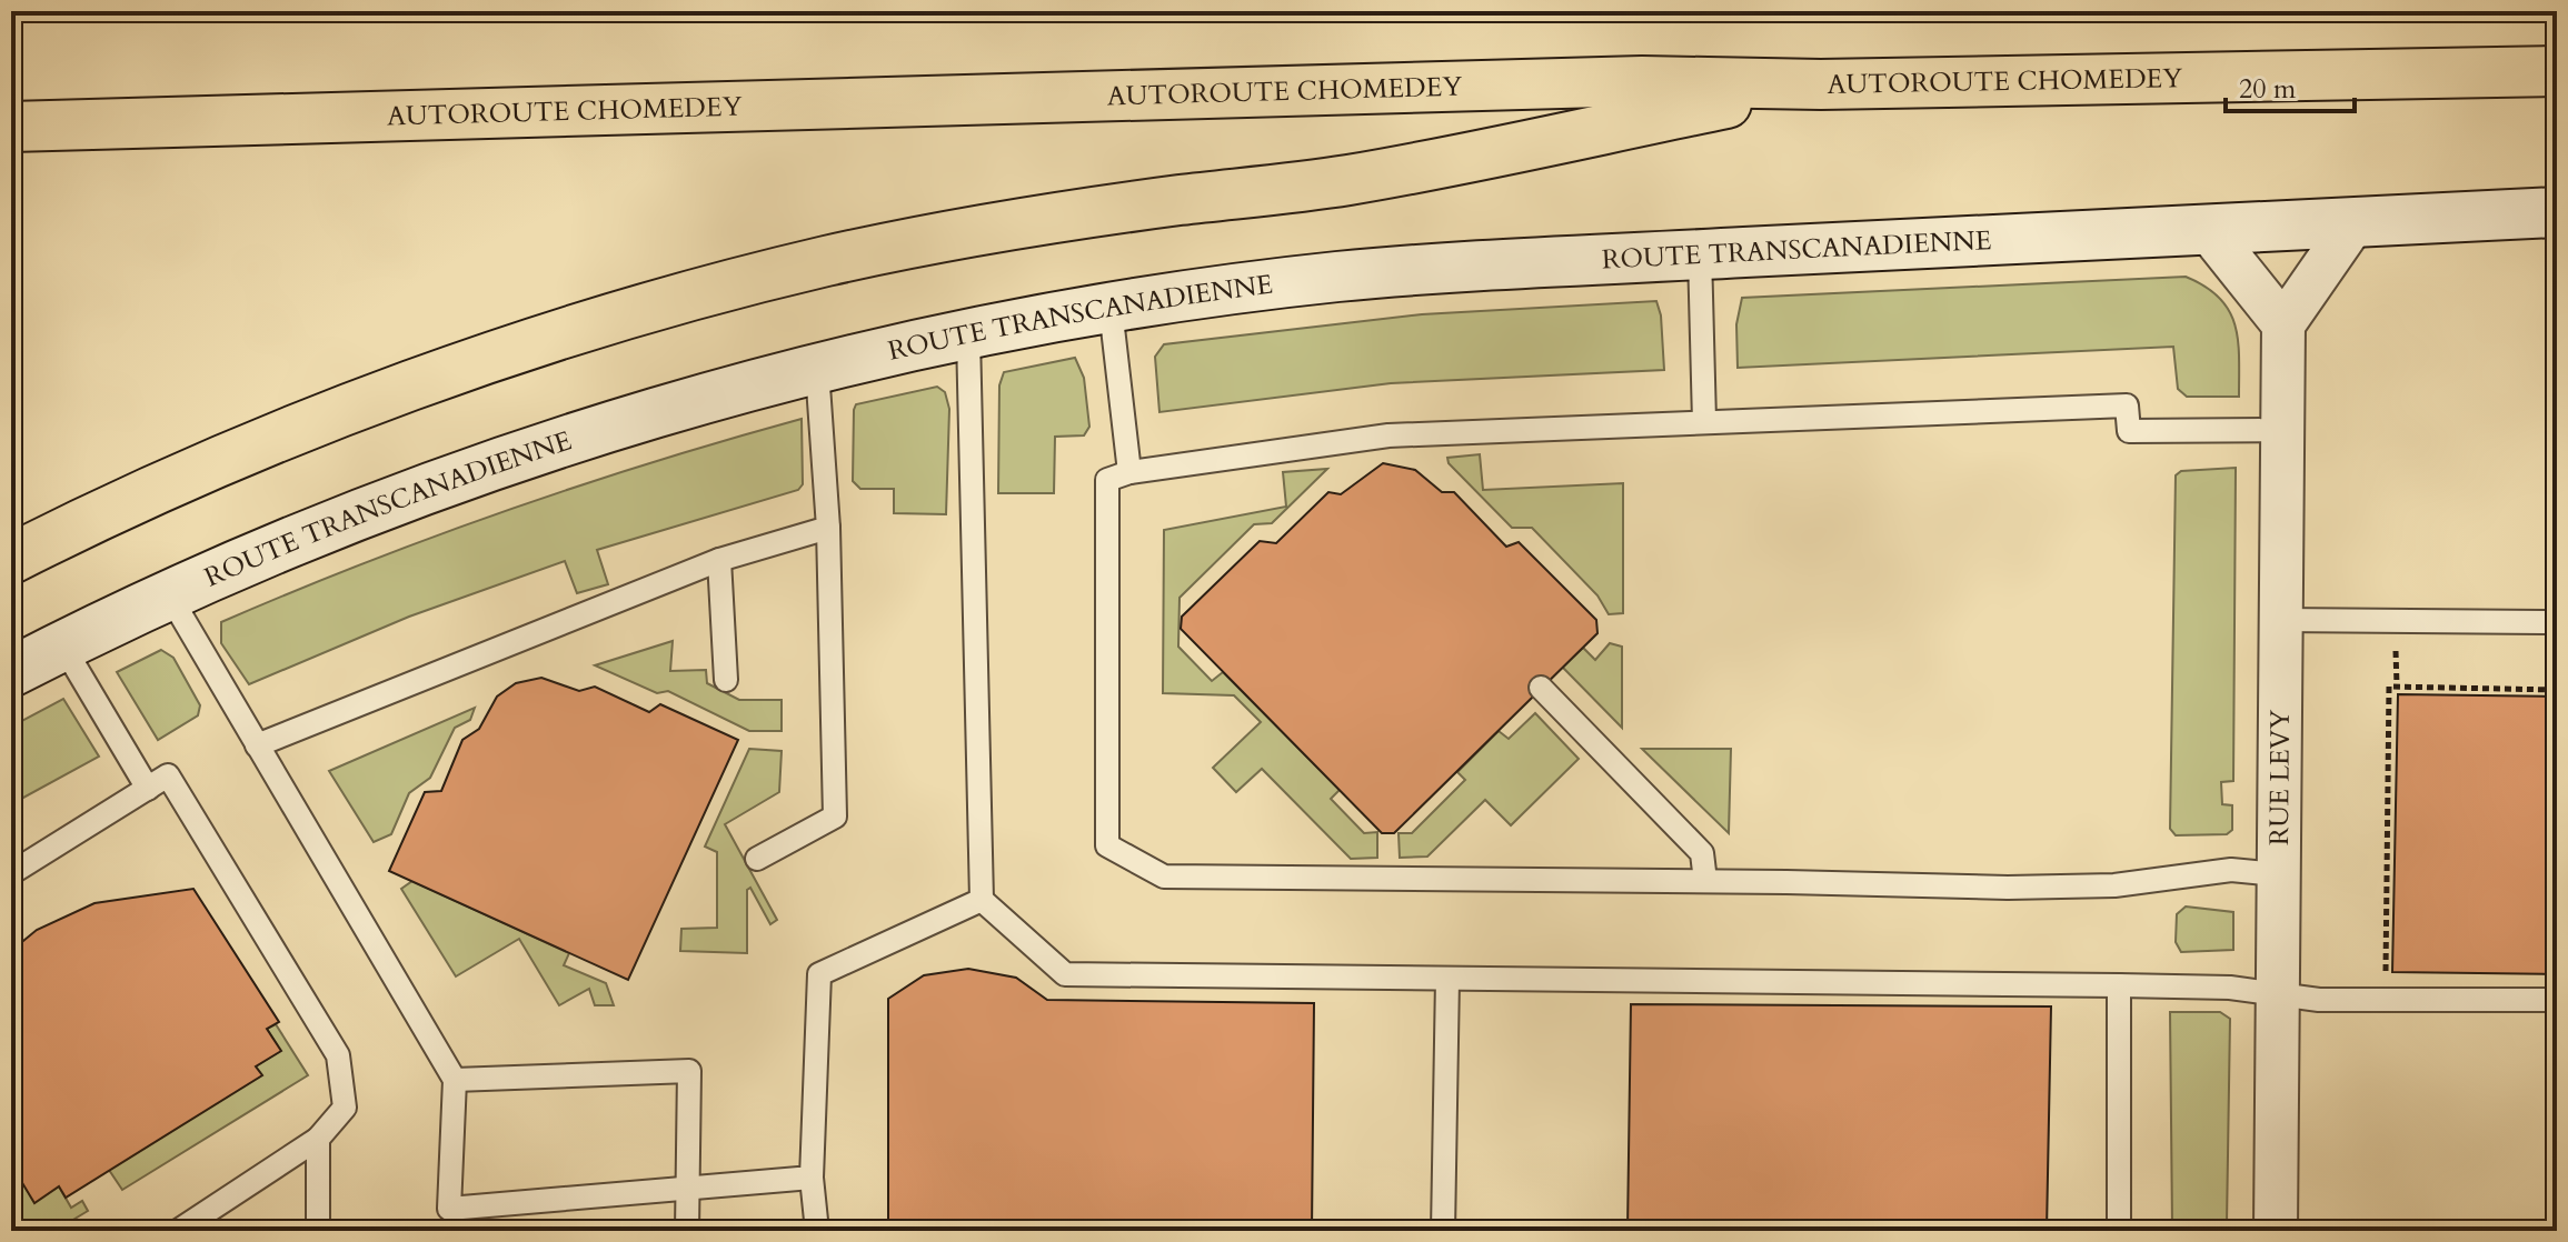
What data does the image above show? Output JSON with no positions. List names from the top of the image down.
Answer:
{
  "streets": {
    "highway": ["AUTOROUTE CHOMEDEY"],
    "main road": ["ROUTE TRANSCANADIENNE"],
    "street": ["RUE LEVY"]
  },
  "scale_bar": "20 m"
}
